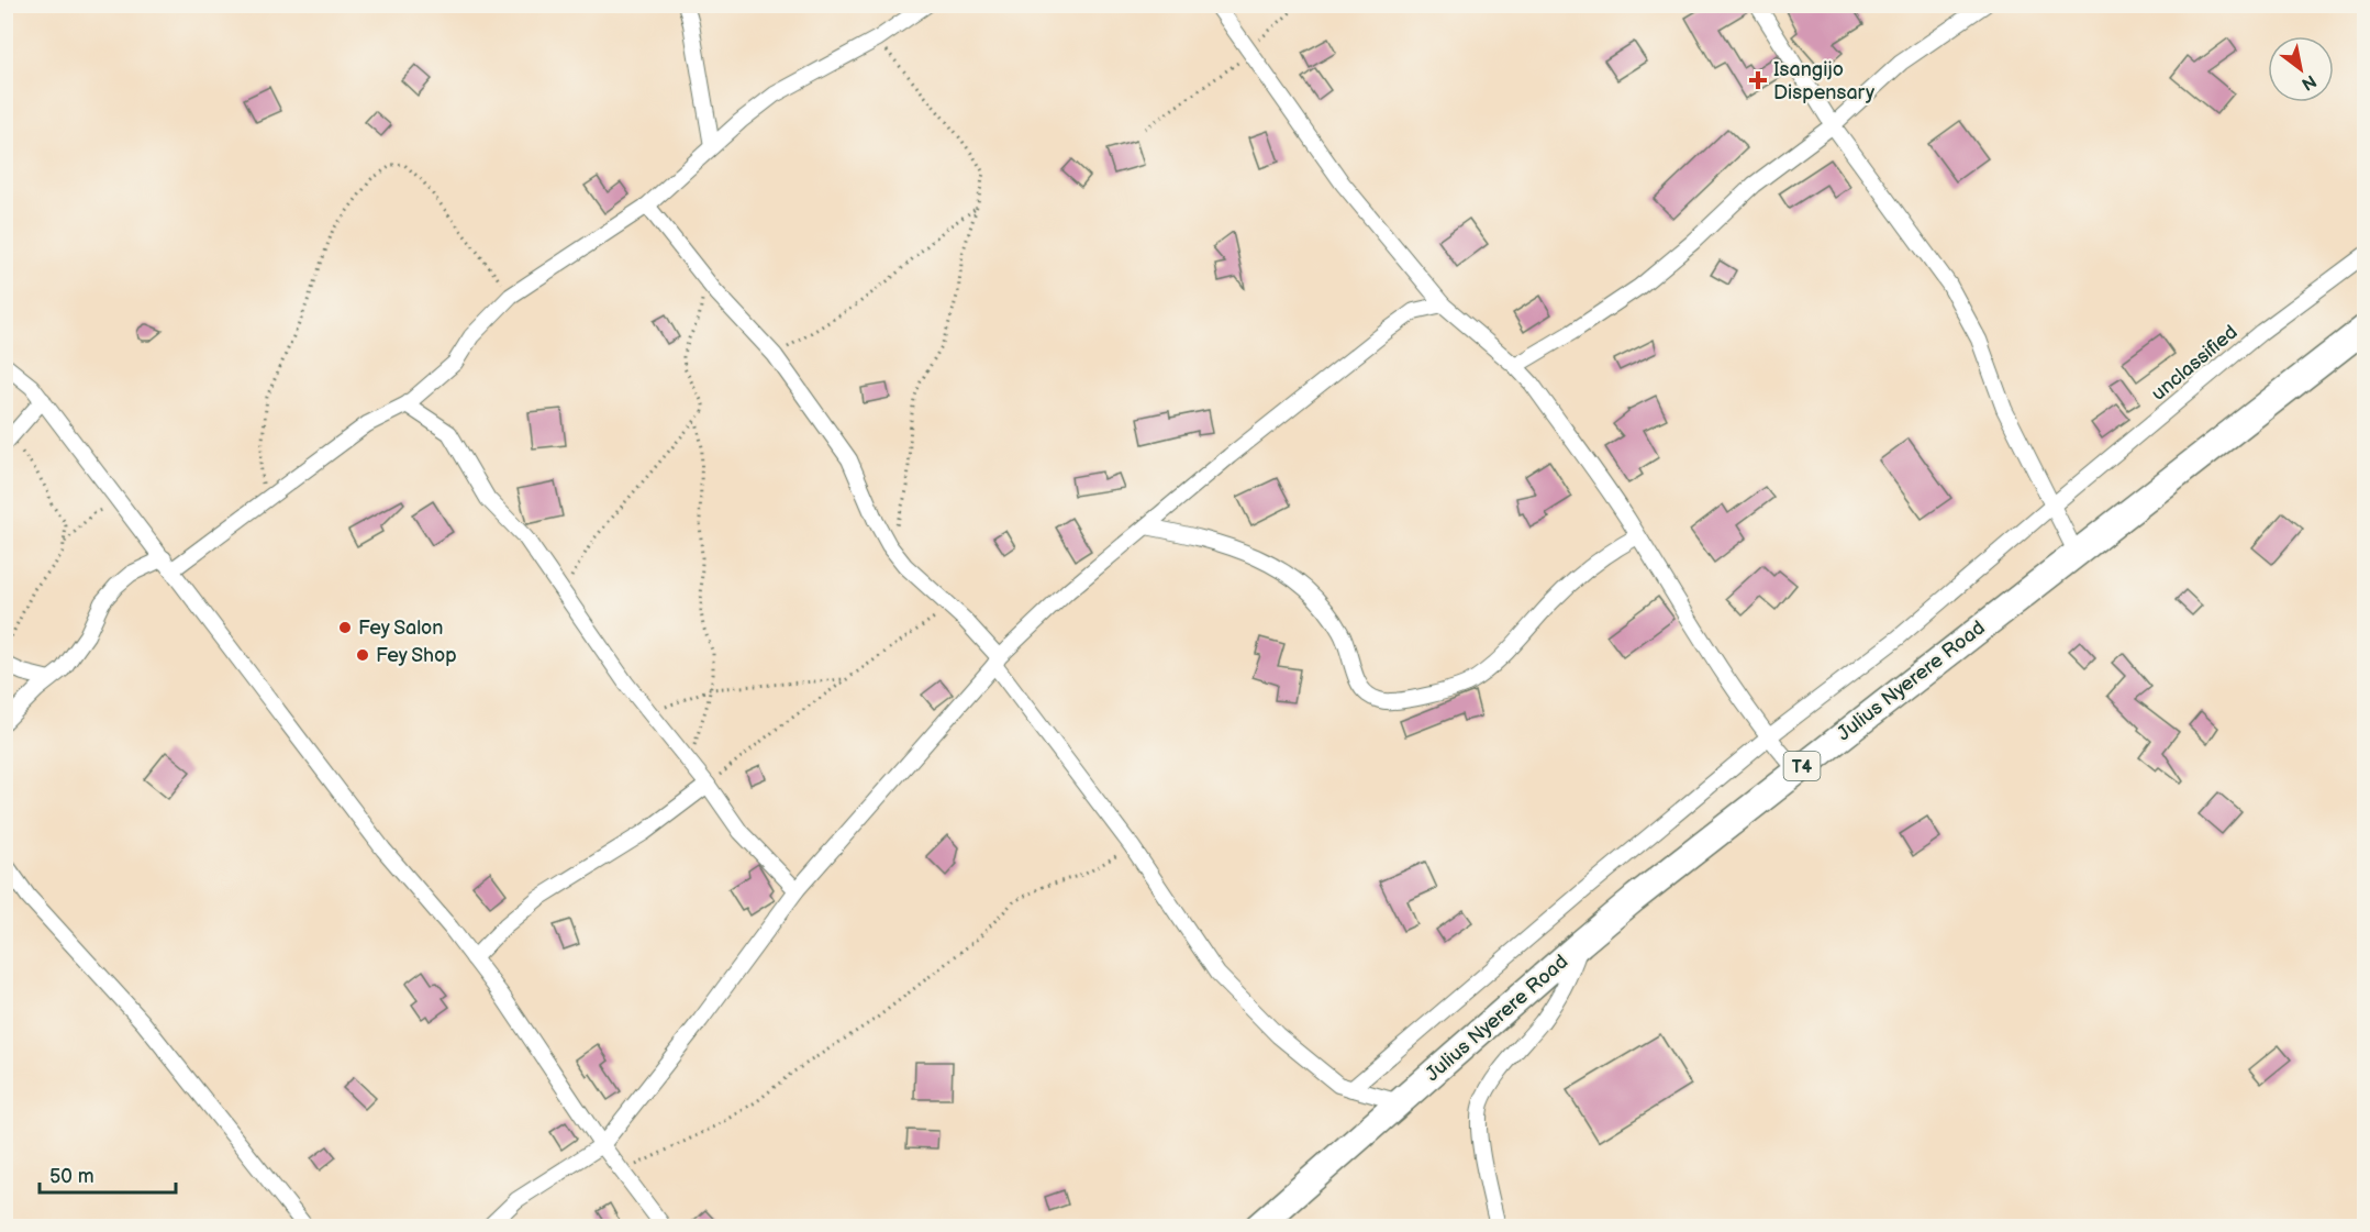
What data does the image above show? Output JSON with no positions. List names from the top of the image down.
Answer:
{
  "streets": {
    "highway": ["Julius Nyerere Road", "T4"],
    "street": ["unclassified"]
  },
  "places": {
    "health": ["Isangijo Dispensary"],
    "other": ["Fey Salon", "Fey Shop"]
  },
  "scale_bar": "50 m",
  "north": "bottom right"
}
